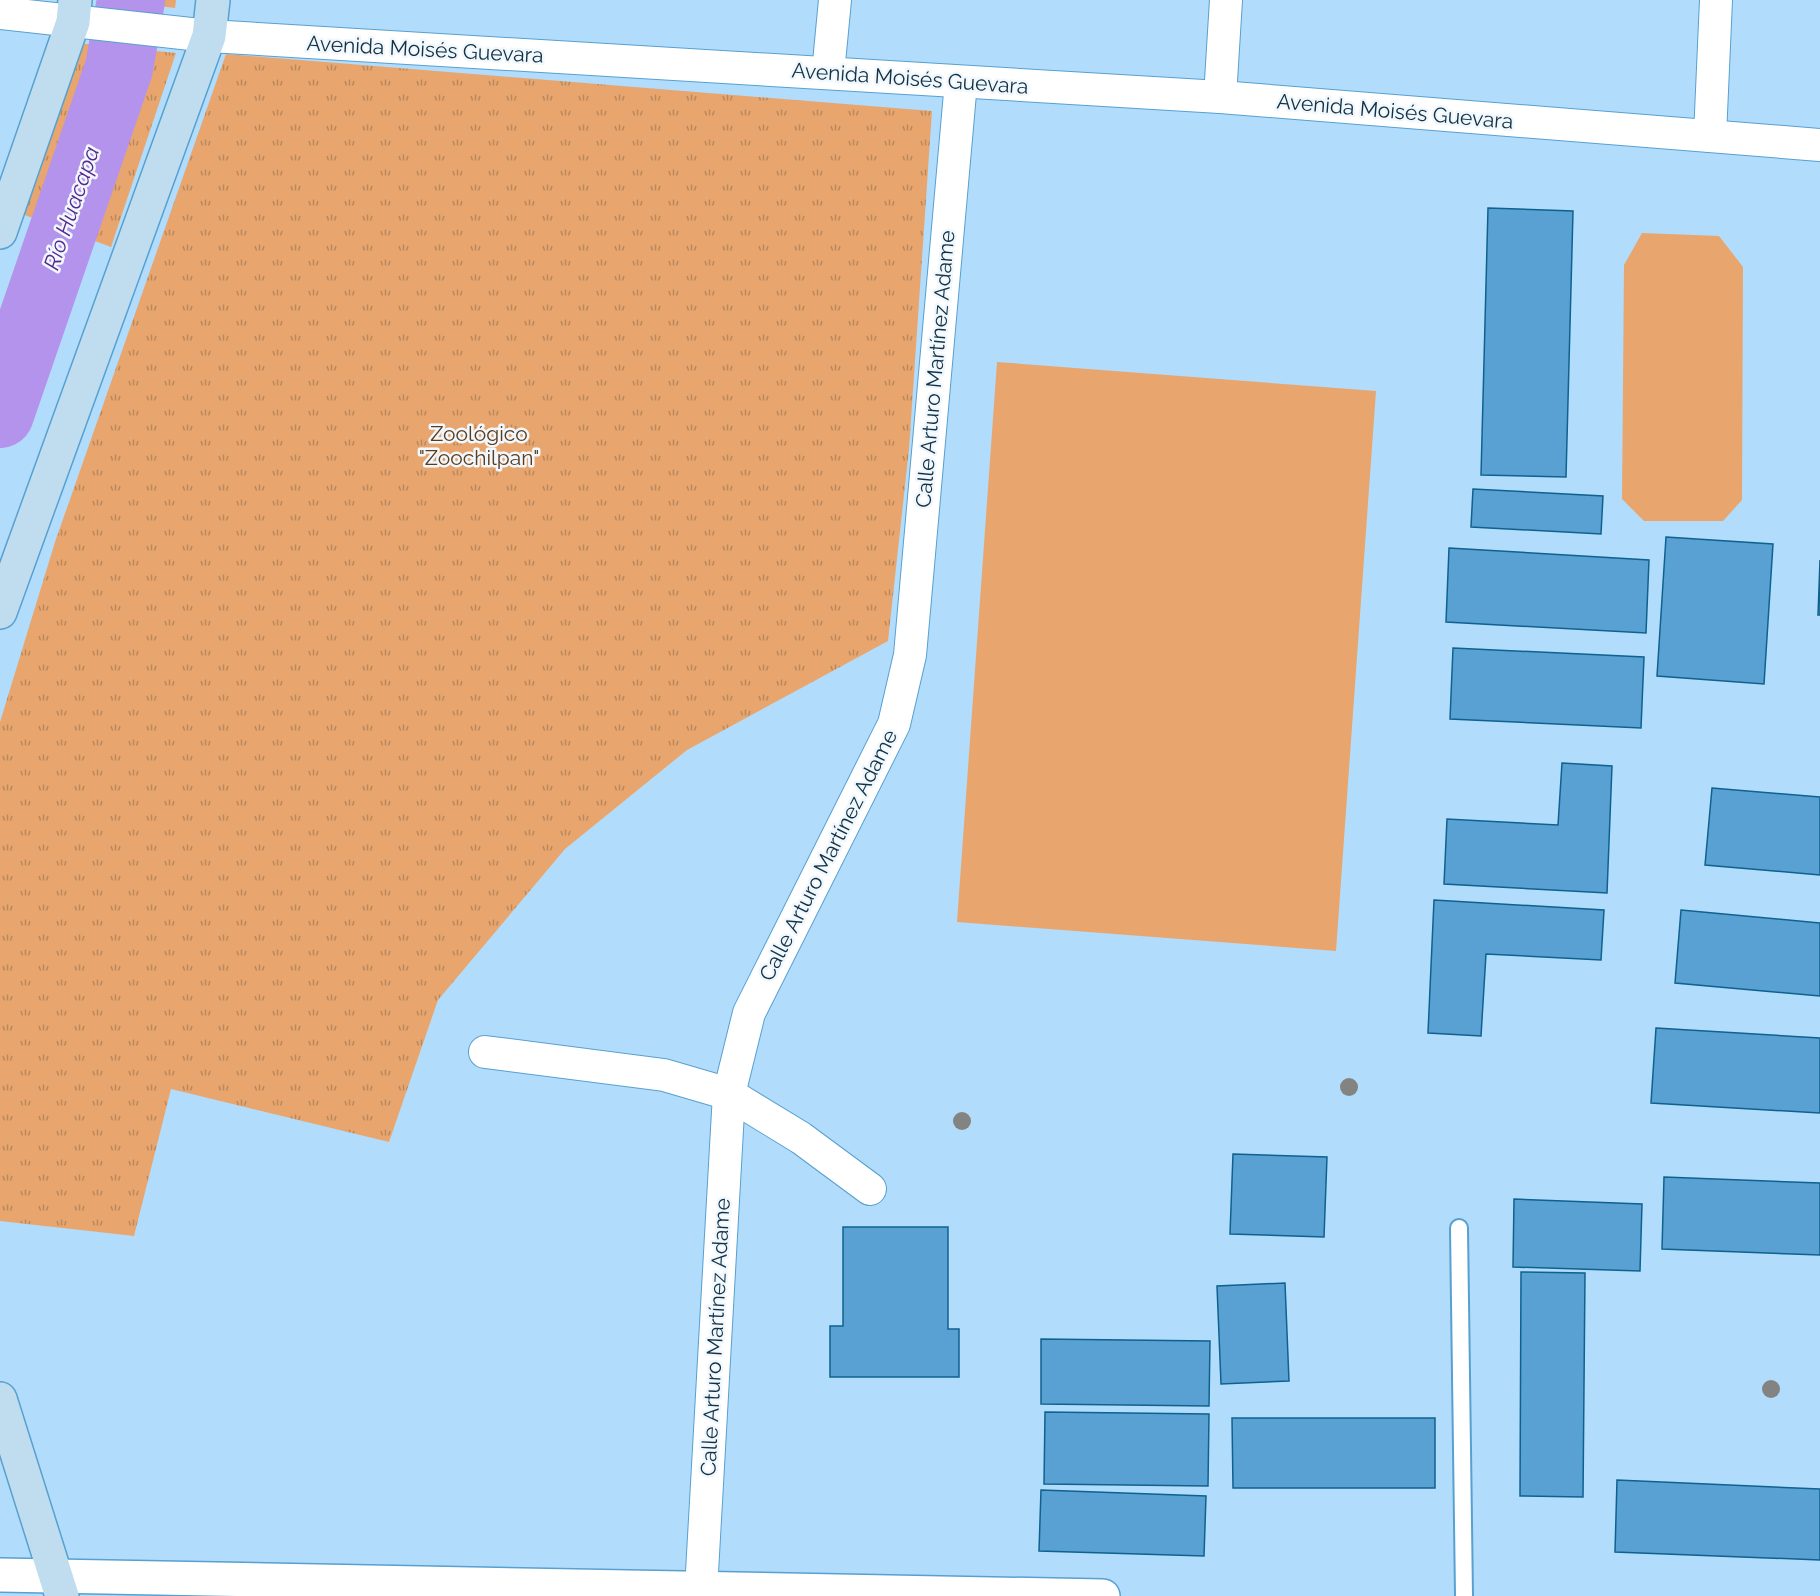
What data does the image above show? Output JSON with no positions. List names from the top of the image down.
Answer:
{
  "streets": {
    "street": ["Avenida Moisés Guevara", "Calle Arturo Martínez Adame"]
  },
  "crossings": [
    ["Avenida Moisés Guevara", "Calle Arturo Martínez Adame"]
  ],
  "water": ["Río Huacapa"],
  "parks": ["Zoológico \"Zoochilpan\""]
}
